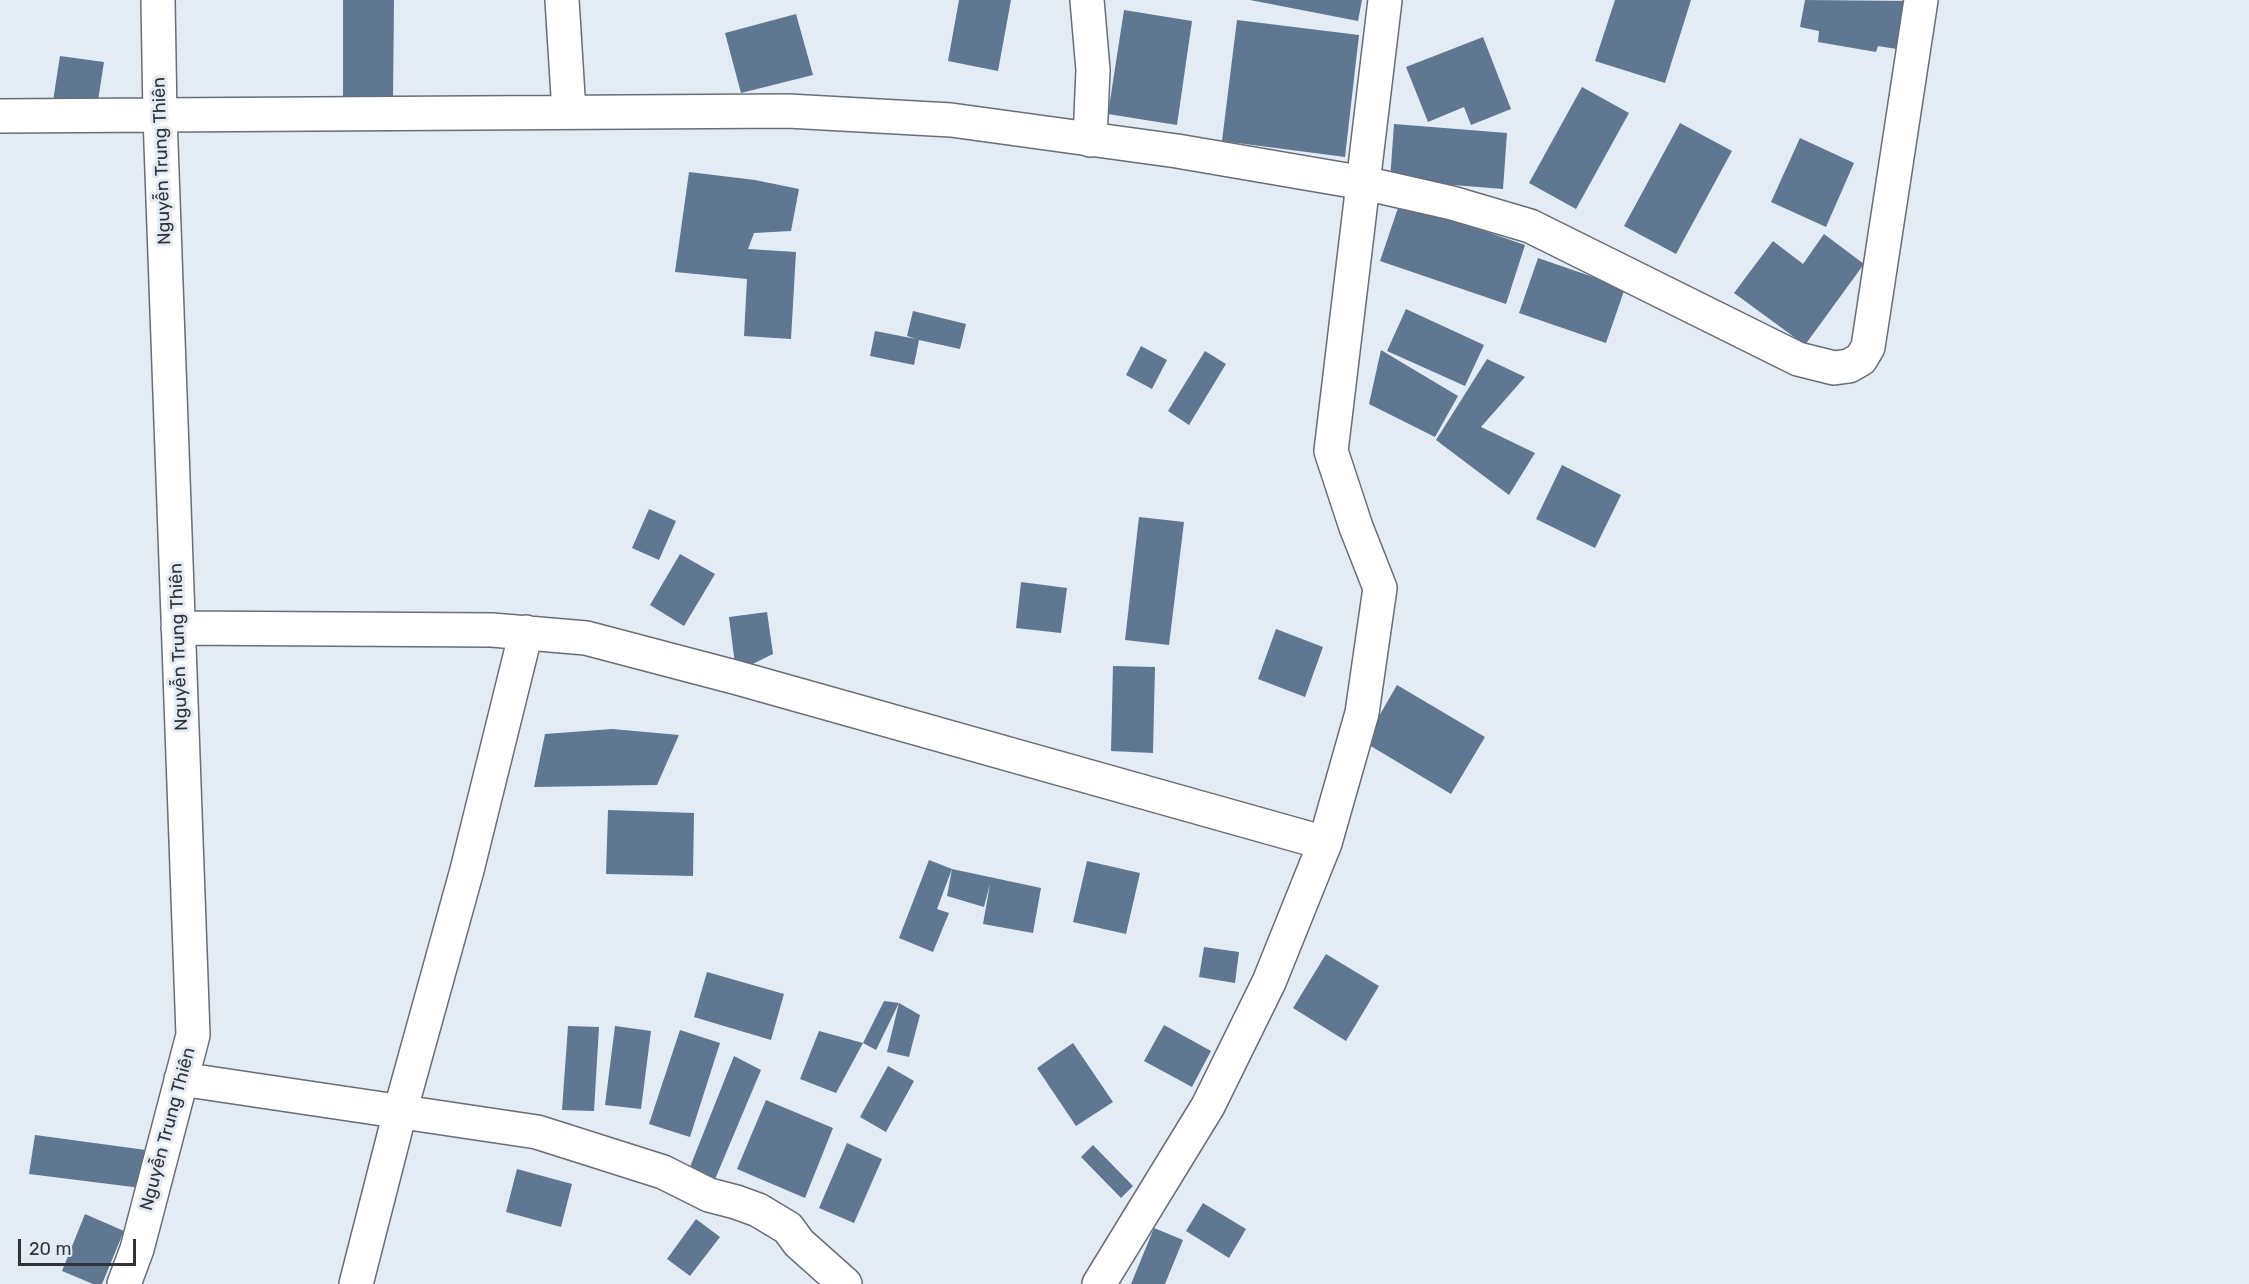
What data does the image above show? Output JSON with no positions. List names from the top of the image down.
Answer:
{
  "streets": {
    "street": ["Nguyễn Trung Thiên"]
  },
  "scale_bar": "20 m"
}
